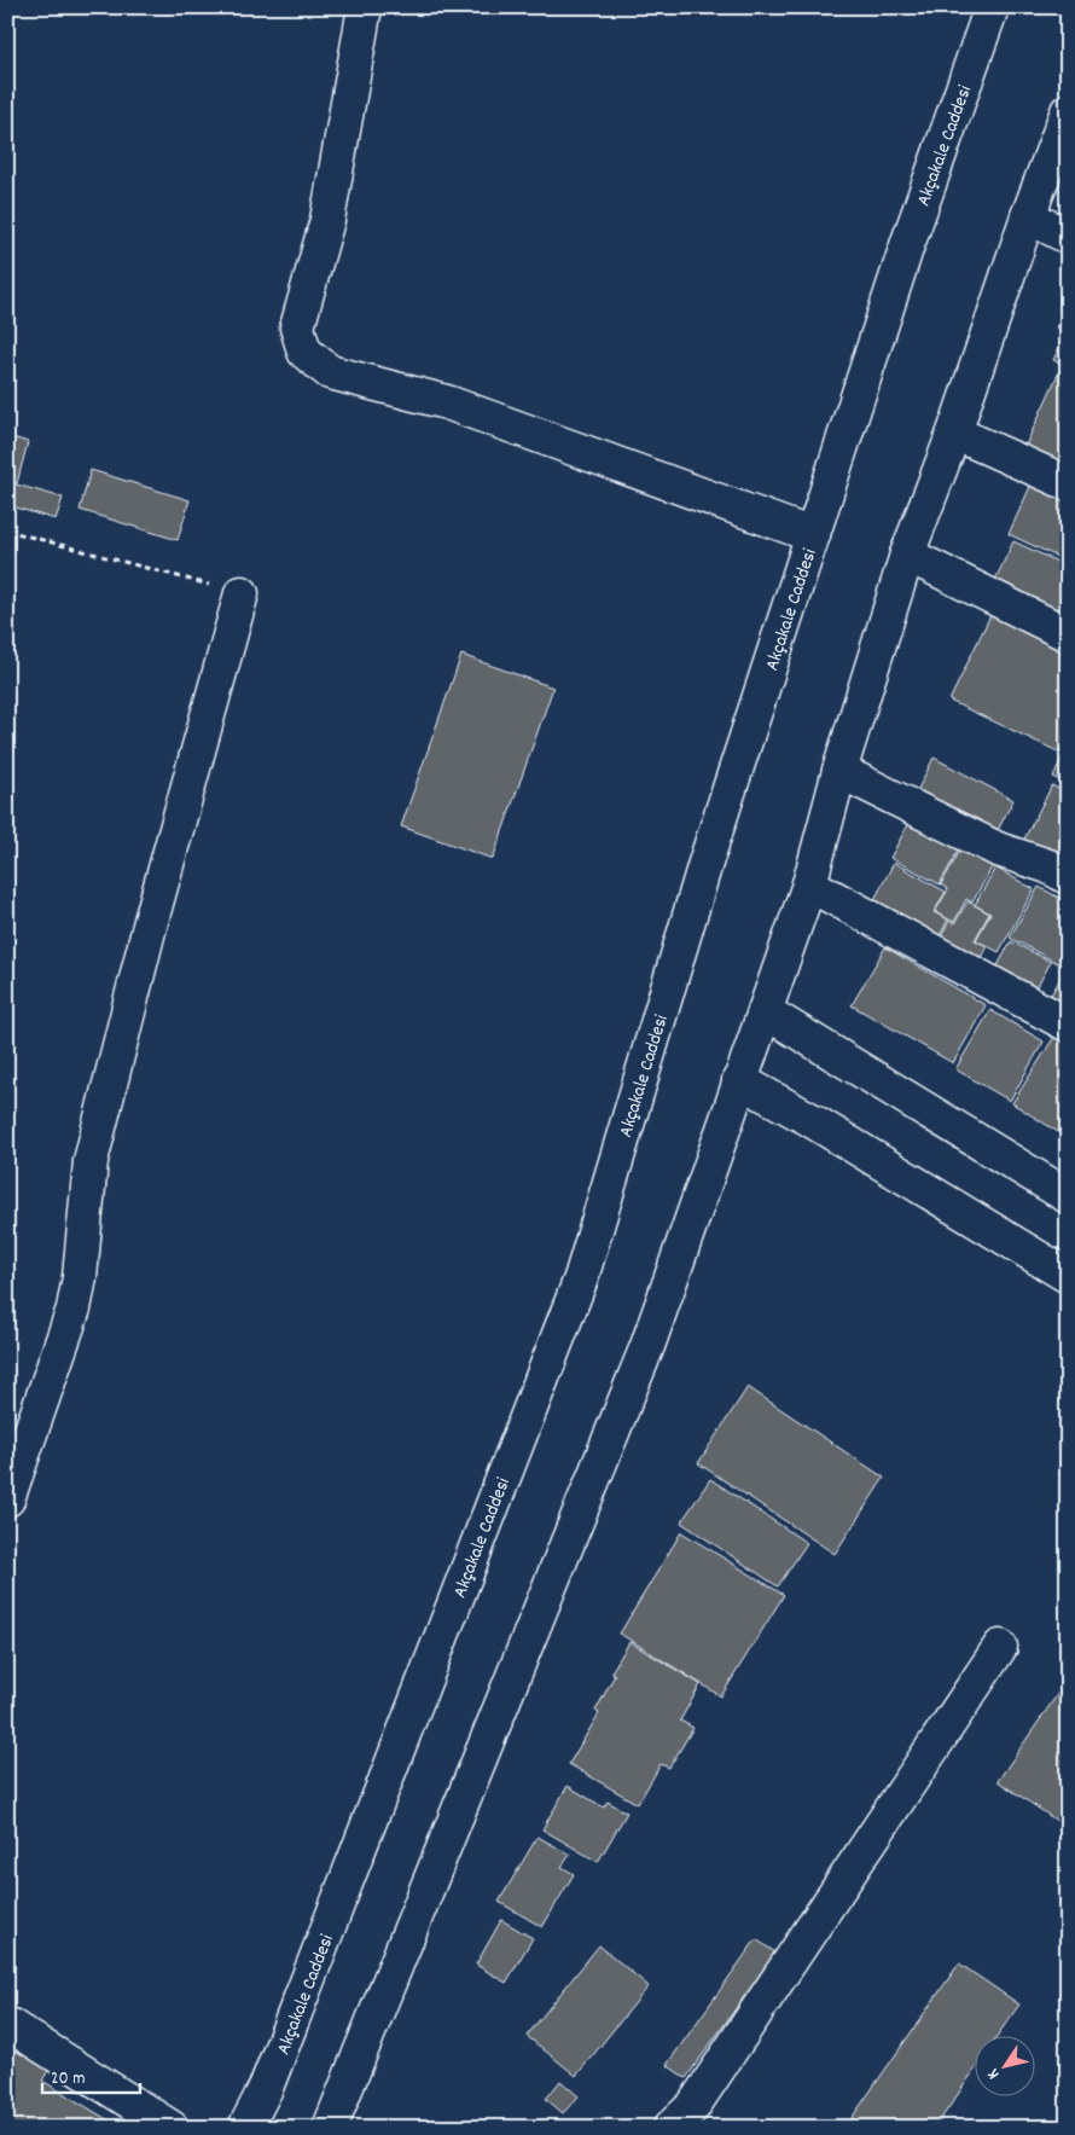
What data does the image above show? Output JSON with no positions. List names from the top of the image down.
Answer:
{
  "streets": {
    "main road": ["Akçakale Caddesi"]
  },
  "scale_bar": "20 m",
  "north": "bottom left"
}
